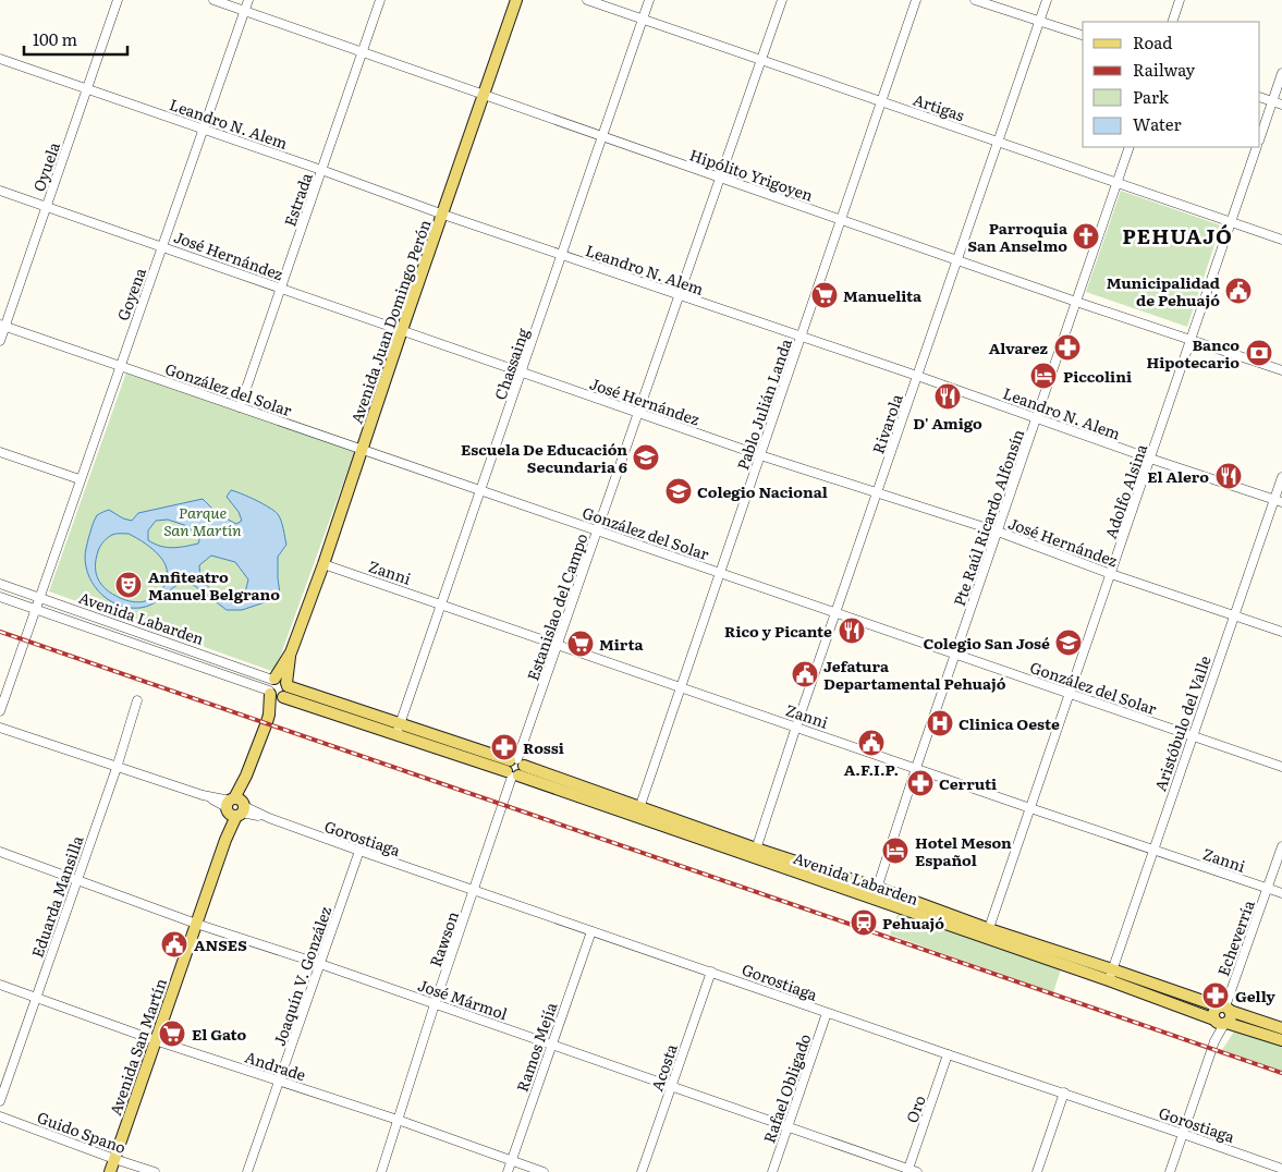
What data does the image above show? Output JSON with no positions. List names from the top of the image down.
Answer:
{
  "streets": {
    "main road": ["Avenida Juan Domingo Perón", "Avenida Labarden", "Avenida San Martín"],
    "street": [
      "Artigas",
      "Leandro N. Alem",
      "Oyuela",
      "Hipólito Yrigoyen",
      "Estrada",
      "José Hernández",
      "Goyena",
      "Chassaing",
      "González del Solar",
      "Pablo Julián Landa",
      "Rivarola",
      "Adolfo Alsina",
      "Pte Raúl Ricardo Alfonsín",
      "Zanni",
      "Estanislao del Campo",
      "Aristóbulo del Valle",
      "Gorostiaga",
      "Eduarda Mansilla",
      "Echeverría",
      "Rawson",
      "Joaquín V. González",
      "José Mármol",
      "Ramos Mejía",
      "Andrade",
      "Acosta",
      "Rafael Obligado",
      "Oro",
      "Guido Spano"
    ]
  },
  "crossings": [
    ["Artigas", "Chassaing"],
    ["Artigas", "Pablo Julián Landa"],
    ["Artigas", "Rivarola"],
    ["Artigas", "Adolfo Alsina"],
    ["Artigas", "Pte Raúl Ricardo Alfonsín"],
    ["Artigas", "Estanislao del Campo"],
    ["Leandro N. Alem", "Oyuela"],
    ["Leandro N. Alem", "Estrada"],
    ["Leandro N. Alem", "Goyena"],
    ["Leandro N. Alem", "Avenida Juan Domingo Perón"],
    ["Leandro N. Alem", "Chassaing"],
    ["Leandro N. Alem", "Pablo Julián Landa"],
    ["Leandro N. Alem", "Rivarola"],
    ["Leandro N. Alem", "Adolfo Alsina"],
    ["Leandro N. Alem", "Pte Raúl Ricardo Alfonsín"],
    ["Leandro N. Alem", "Estanislao del Campo"],
    ["Leandro N. Alem", "Aristóbulo del Valle"],
    ["Oyuela", "José Hernández"],
    ["Oyuela", "González del Solar"],
    ["Hipólito Yrigoyen", "Estrada"],
    ["Hipólito Yrigoyen", "Goyena"],
    ["Hipólito Yrigoyen", "Avenida Juan Domingo Perón"],
    ["Hipólito Yrigoyen", "Chassaing"],
    ["Hipólito Yrigoyen", "Pablo Julián Landa"],
    ["Hipólito Yrigoyen", "Rivarola"],
    ["Hipólito Yrigoyen", "Adolfo Alsina"],
    ["Hipólito Yrigoyen", "Pte Raúl Ricardo Alfonsín"],
    ["Hipólito Yrigoyen", "Estanislao del Campo"],
    ["Estrada", "José Hernández"],
    ["Estrada", "González del Solar"],
    ["José Hernández", "Goyena"],
    ["José Hernández", "Avenida Juan Domingo Perón"],
    ["José Hernández", "Chassaing"],
    ["José Hernández", "Pablo Julián Landa"],
    ["José Hernández", "Rivarola"],
    ["José Hernández", "Adolfo Alsina"],
    ["José Hernández", "Pte Raúl Ricardo Alfonsín"],
    ["José Hernández", "Estanislao del Campo"],
    ["José Hernández", "Aristóbulo del Valle"],
    ["Goyena", "González del Solar"],
    ["Goyena", "Avenida Labarden"],
    ["Avenida Juan Domingo Perón", "González del Solar"],
    ["Avenida Juan Domingo Perón", "Zanni"],
    ["Avenida Juan Domingo Perón", "Avenida Labarden"],
    ["Avenida Juan Domingo Perón", "Avenida San Martín"],
    ["Chassaing", "González del Solar"],
    ["Chassaing", "Zanni"],
    ["Chassaing", "Avenida Labarden"],
    ["González del Solar", "Pablo Julián Landa"],
    ["González del Solar", "Rivarola"],
    ["González del Solar", "Adolfo Alsina"],
    ["González del Solar", "Pte Raúl Ricardo Alfonsín"],
    ["González del Solar", "Estanislao del Campo"],
    ["González del Solar", "Aristóbulo del Valle"],
    ["Pablo Julián Landa", "Zanni"],
    ["Pablo Julián Landa", "Avenida Labarden"],
    ["Rivarola", "Zanni"],
    ["Rivarola", "Avenida Labarden"],
    ["Adolfo Alsina", "Zanni"],
    ["Adolfo Alsina", "Avenida Labarden"],
    ["Pte Raúl Ricardo Alfonsín", "Zanni"],
    ["Pte Raúl Ricardo Alfonsín", "Avenida Labarden"],
    ["Zanni", "Estanislao del Campo"],
    ["Zanni", "Aristóbulo del Valle"],
    ["Zanni", "Echeverría"],
    ["Estanislao del Campo", "Avenida Labarden"],
    ["Estanislao del Campo", "Rawson"],
    ["Avenida Labarden", "Aristóbulo del Valle"],
    ["Avenida Labarden", "Echeverría"],
    ["Avenida Labarden", "Rawson"],
    ["Avenida Labarden", "Avenida San Martín"],
    ["Gorostiaga", "Eduarda Mansilla"],
    ["Gorostiaga", "Rawson"],
    ["Gorostiaga", "Joaquín V. González"],
    ["Gorostiaga", "Avenida San Martín"],
    ["Gorostiaga", "Ramos Mejía"],
    ["Gorostiaga", "Acosta"],
    ["Gorostiaga", "Rafael Obligado"],
    ["Gorostiaga", "Oro"],
    ["Eduarda Mansilla", "José Mármol"],
    ["Eduarda Mansilla", "Andrade"],
    ["Rawson", "José Mármol"],
    ["Rawson", "Andrade"],
    ["Joaquín V. González", "José Mármol"],
    ["Joaquín V. González", "Andrade"],
    ["José Mármol", "Avenida San Martín"],
    ["José Mármol", "Ramos Mejía"],
    ["José Mármol", "Acosta"],
    ["José Mármol", "Rafael Obligado"],
    ["José Mármol", "Oro"],
    ["Avenida San Martín", "Andrade"],
    ["Avenida San Martín", "Guido Spano"],
    ["Ramos Mejía", "Andrade"]
  ],
  "districts": ["PEHUAJÓ"],
  "parks": ["Parque San Martín"],
  "places": {
    "church": ["Parroquia San Anselmo"],
    "public building": [
      "Municipalidad de Pehuajó",
      "Jefatura Departamental Pehuajó",
      "A.F.I.P.",
      "ANSES"
    ],
    "supermarket": ["Manuelita", "Mirta", "El Gato"],
    "pharmacy": [
      "Alvarez",
      "Rossi",
      "Cerruti",
      "Gelly"
    ],
    "bank": ["Banco Hipotecario"],
    "hotel": ["Piccolini", "Hotel Meson Español"],
    "restaurant": ["D' Amigo", "El Alero", "Rico y Picante"],
    "school or university": ["Escuela De Educación Secundaria 6", "Colegio Nacional", "Colegio San José"],
    "theatre": ["Anfiteatro Manuel Belgrano"],
    "hospital": ["Clinica Oeste"],
    "station": ["Pehuajó"]
  },
  "legend": [
    "Road",
    "Railway",
    "Park",
    "Water"
  ],
  "scale_bar": "100 m"
}
